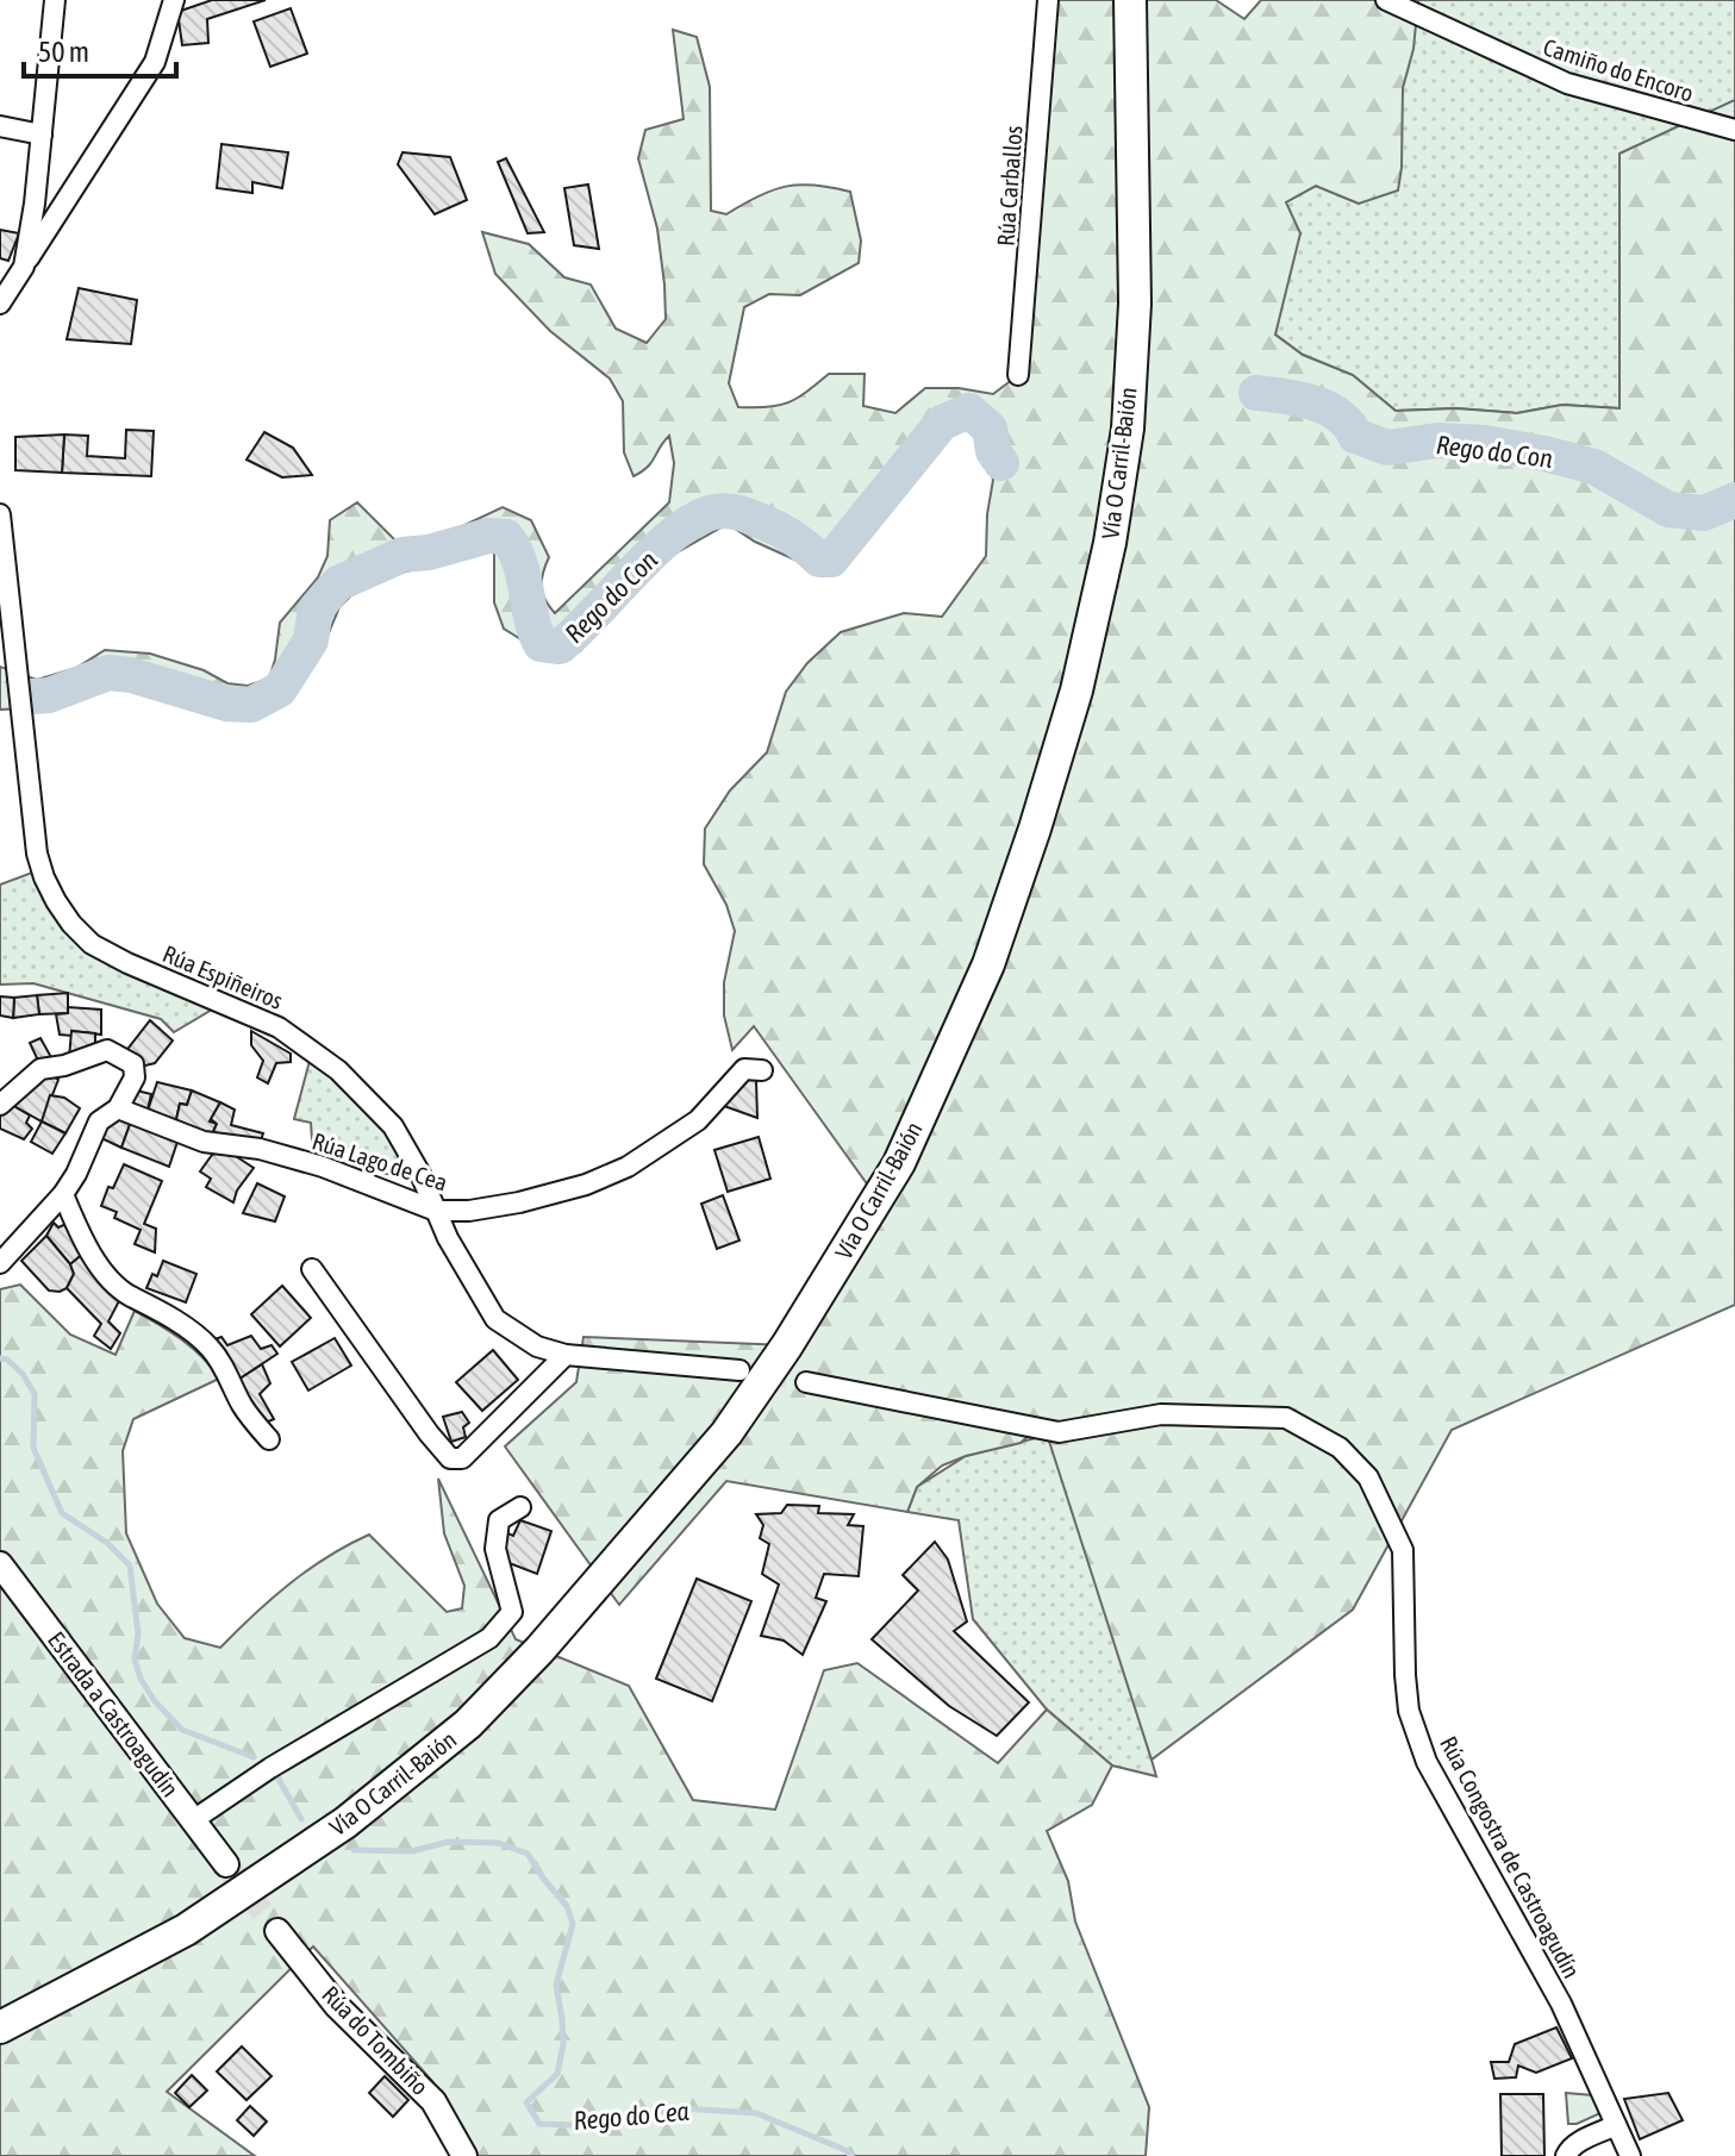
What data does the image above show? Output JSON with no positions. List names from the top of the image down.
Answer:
{
  "streets": {
    "highway": ["Vía O Carril-Baión"],
    "street": [
      "Camiño do Encoro",
      "Rúa Carballos",
      "Rúa Espiñeiros",
      "Rúa Lago de Cea",
      "Estrada a Castroagudín",
      "Rúa Congostra de Castroagudín",
      "Rúa do Tombiño"
    ]
  },
  "crossings": [
    ["Rúa Espiñeiros", "Rúa Lago de Cea"]
  ],
  "water": ["Rego do Con", "Rego do Cea"],
  "scale_bar": "50 m"
}
